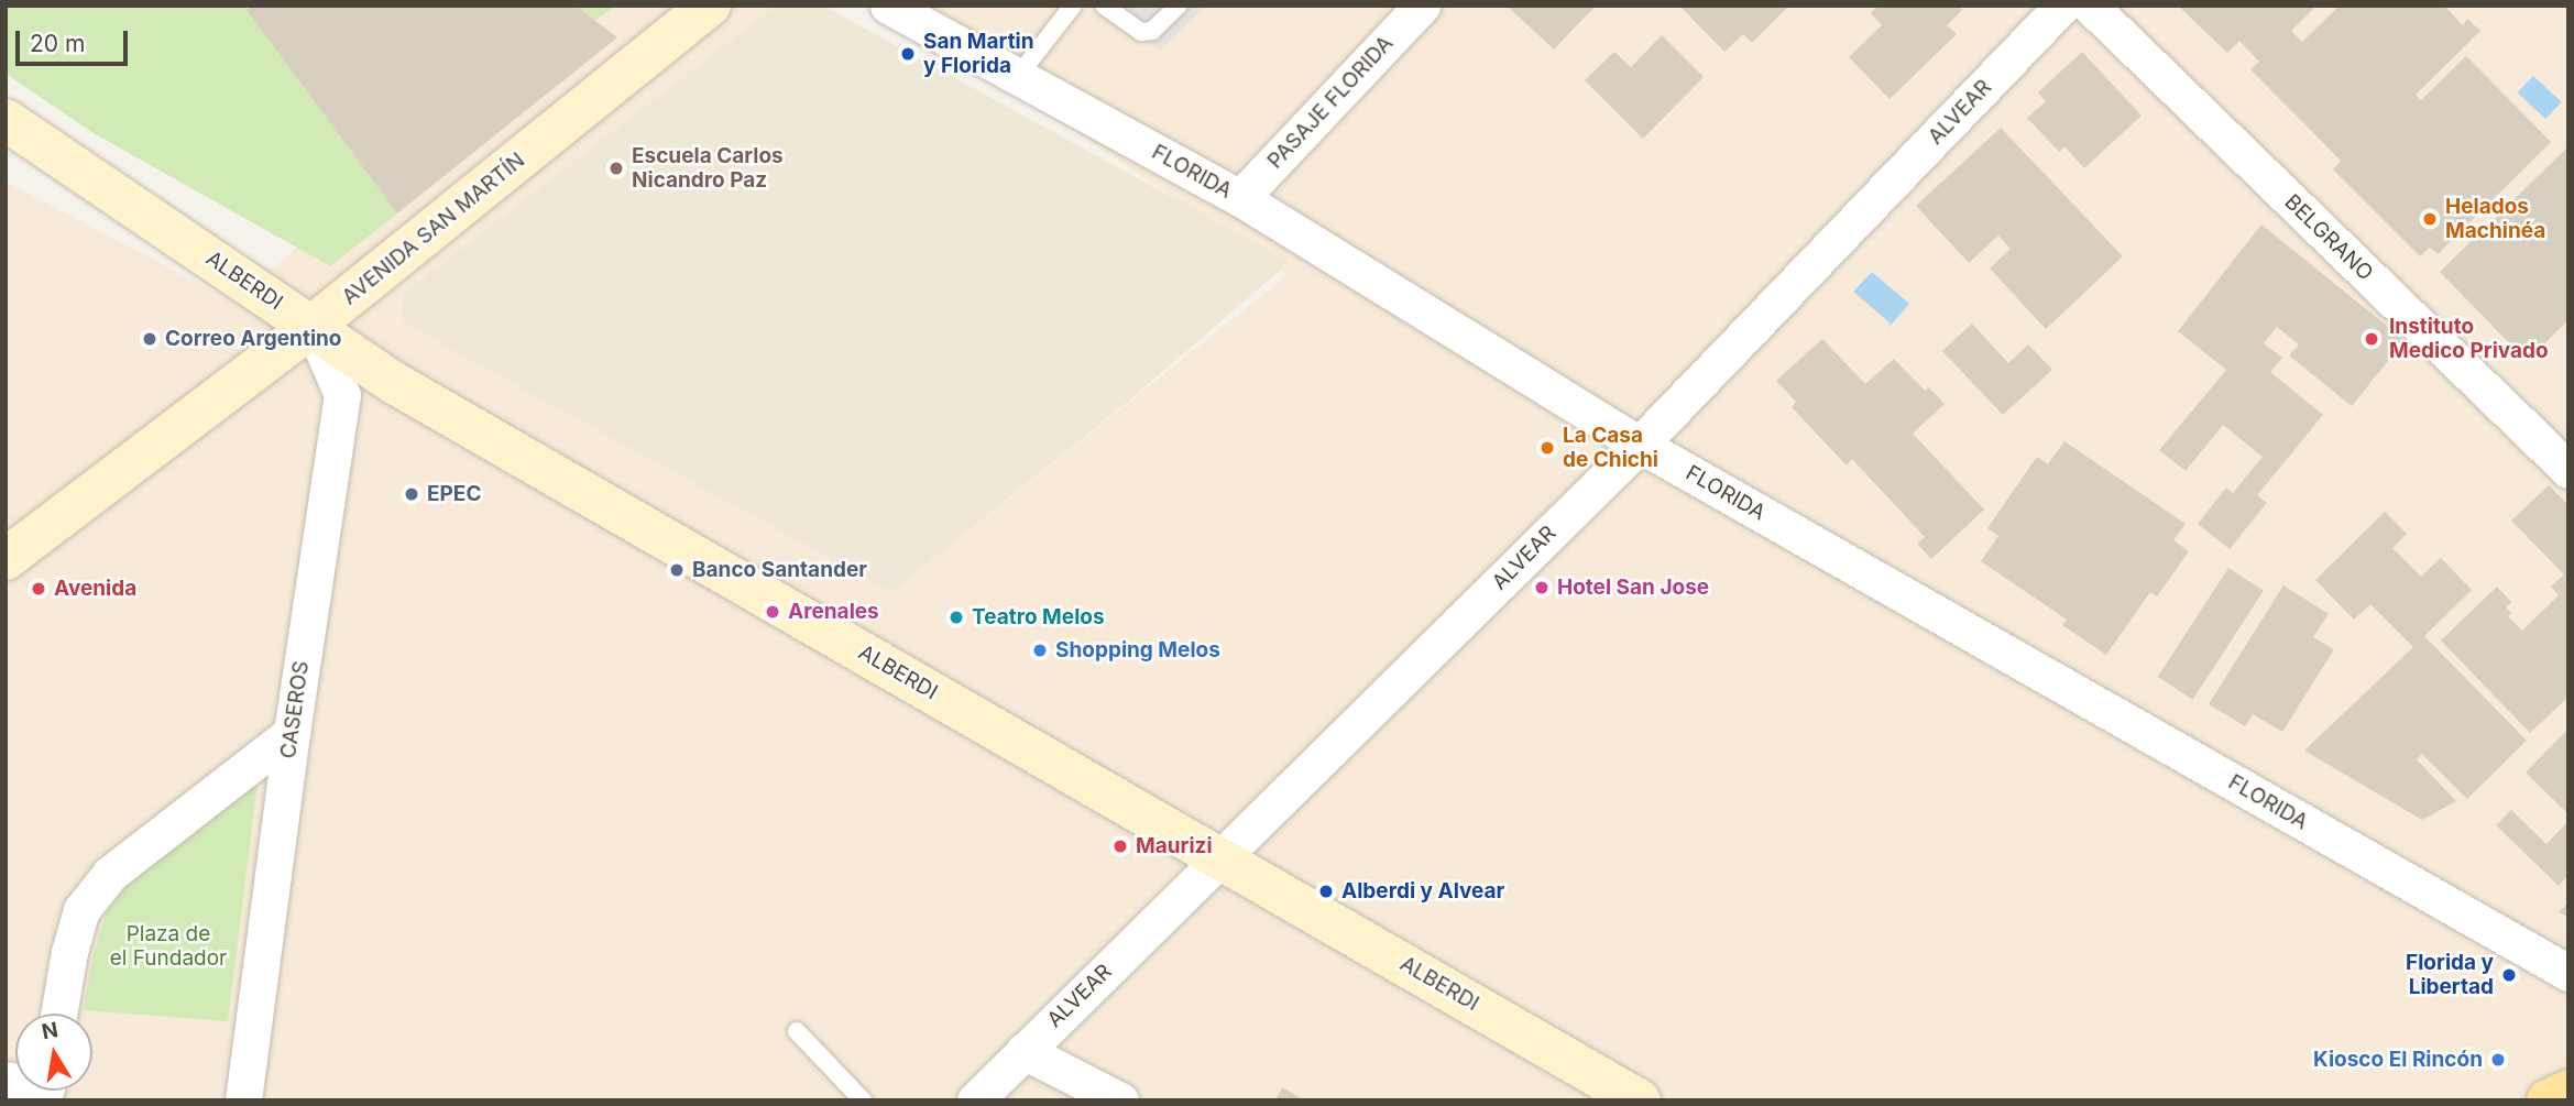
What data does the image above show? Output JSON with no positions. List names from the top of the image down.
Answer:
{
  "streets": {
    "main road": ["AVENIDA SAN MARTÍN", "ALBERDI"],
    "street": [
      "PASAJE FLORIDA",
      "ALVEAR",
      "FLORIDA",
      "BELGRANO",
      "CASEROS"
    ]
  },
  "crossings": [
    ["PASAJE FLORIDA", "FLORIDA"],
    ["ALVEAR", "FLORIDA"],
    ["ALVEAR", "ALBERDI"],
    ["AVENIDA SAN MARTÍN", "ALBERDI"],
    ["AVENIDA SAN MARTÍN", "CASEROS"],
    ["ALBERDI", "CASEROS"]
  ],
  "parks": ["Plaza de el Fundador"],
  "places": [
    "San Martin y Florida",
    "Escuela Carlos Nicandro Paz",
    "Helados Machinéa",
    "Correo Argentino",
    "Instituto Medico Privado",
    "La Casa de Chichi",
    "EPEC",
    "Banco Santander",
    "Hotel San Jose",
    "Avenida",
    "Arenales",
    "Teatro Melos",
    "Shopping Melos",
    "Maurizi",
    "Alberdi y Alvear",
    "Florida y Libertad",
    "Kiosco El Rincón"
  ],
  "scale_bar": "20 m",
  "north": "top"
}
